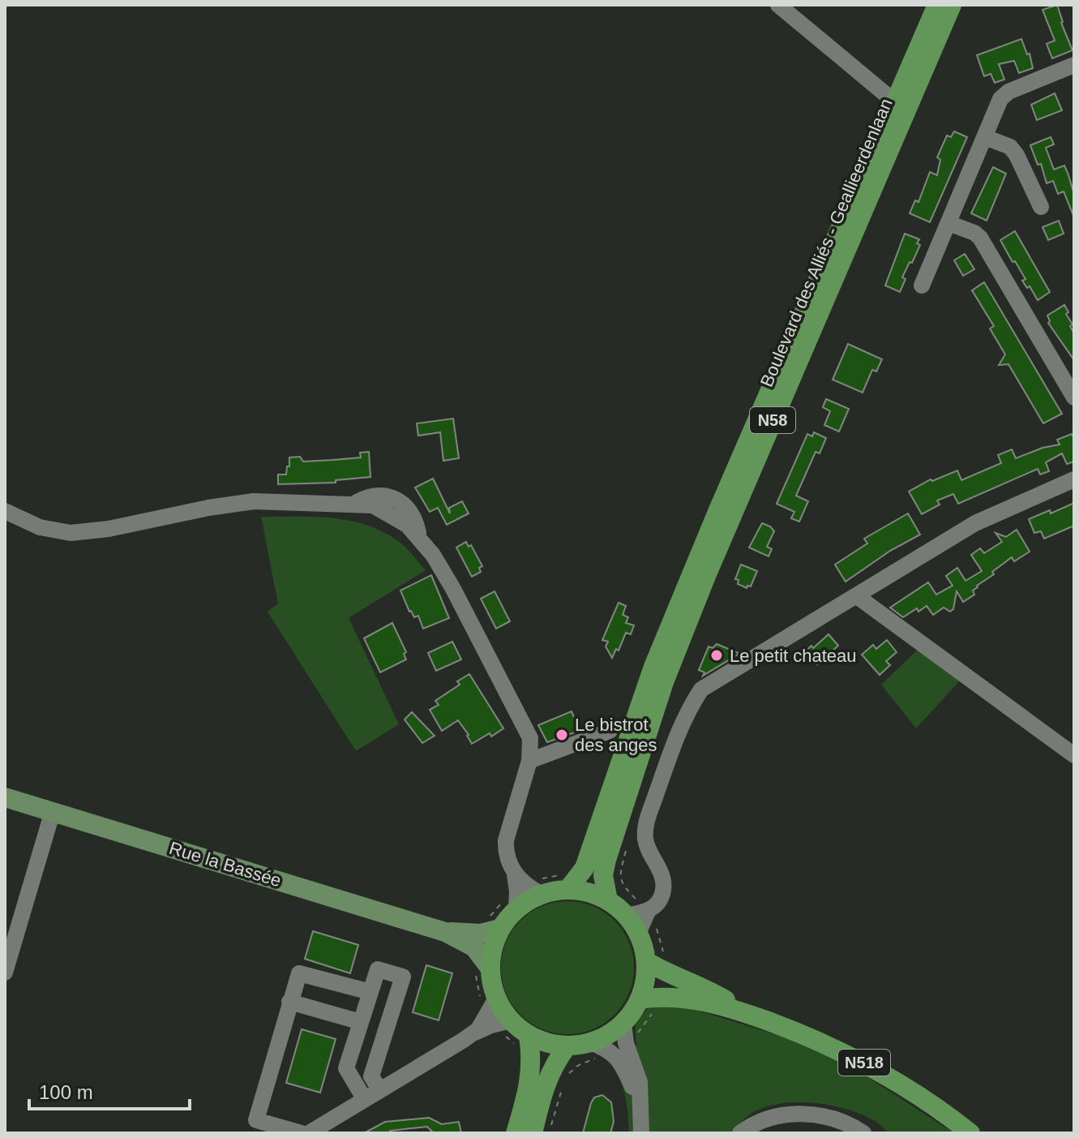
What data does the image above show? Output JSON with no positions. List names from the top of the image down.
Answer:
{
  "streets": {
    "highway": ["Boulevard des Alliés - Geallieerdenlaan", "N58", "N518"],
    "main road": ["Rue la Bassée"]
  },
  "crossings": [
    ["Boulevard des Alliés - Geallieerdenlaan", "Rue la Bassée"],
    ["Boulevard des Alliés - Geallieerdenlaan", "N518"],
    ["Rue la Bassée", "N518"]
  ],
  "places": ["Le petit chateau", "Le bistrot des anges"],
  "scale_bar": "100 m"
}
